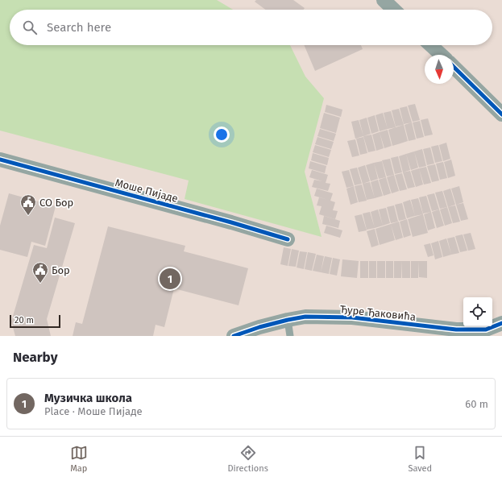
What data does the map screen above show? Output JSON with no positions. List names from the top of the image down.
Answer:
{
  "streets": {
    "street": ["Моше Пијаде", "Ђуре Ђаковића"]
  },
  "places": {
    "public building": ["СО Бор", "Бор"]
  },
  "scale_bar": "20 m",
  "north": "bottom",
  "page": {
    "search": "Search here",
    "pins": "1",
    "scale": "20 m",
    "heading": "Nearby",
    "list": [
      {
        "mark": "1",
        "name": "Музичка школа",
        "note": "Place · Моше Пијаде",
        "value": "60 m"
      }
    ],
    "nav": ["Map", "Directions", "Saved"]
  }
}
